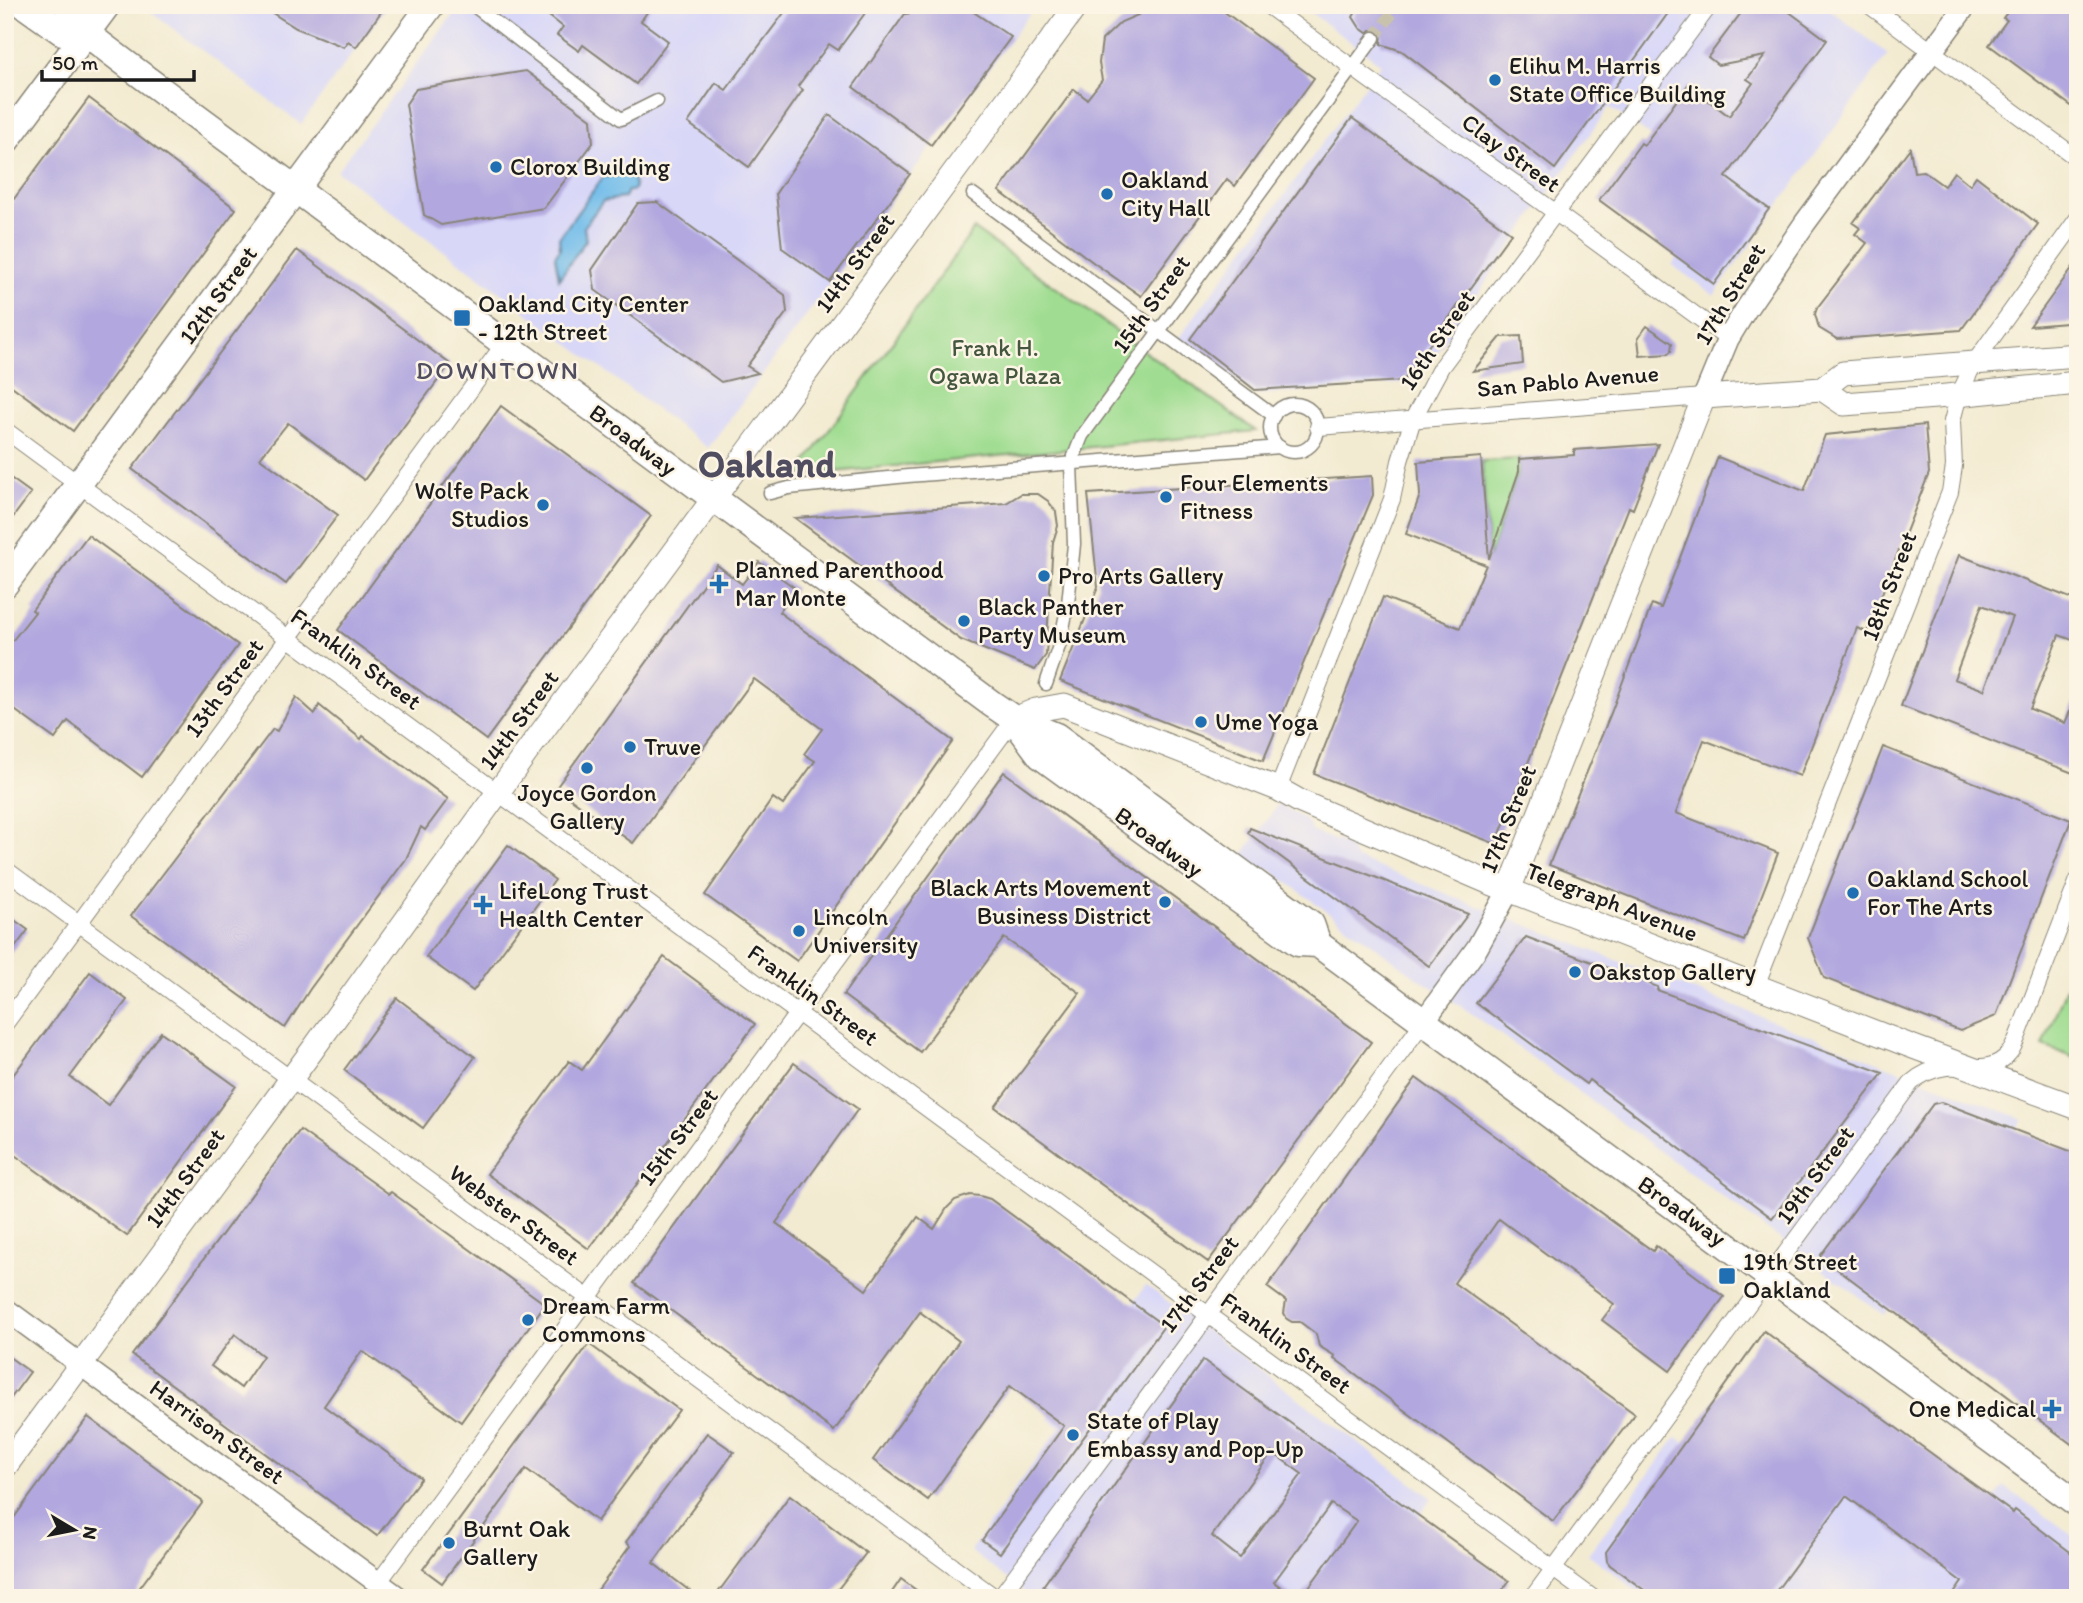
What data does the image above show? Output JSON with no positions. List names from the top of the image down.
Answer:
{
  "streets": {
    "main road": [
      "14th Street",
      "17th Street",
      "12th Street",
      "San Pablo Avenue",
      "Broadway",
      "Telegraph Avenue"
    ],
    "street": [
      "Clay Street",
      "15th Street",
      "16th Street",
      "18th Street",
      "Franklin Street",
      "13th Street",
      "19th Street",
      "Webster Street",
      "Harrison Street"
    ]
  },
  "crossings": [
    ["Clay Street", "17th Street"],
    ["Clay Street", "15th Street"],
    ["Clay Street", "16th Street"],
    ["14th Street", "Broadway"],
    ["14th Street", "Franklin Street"],
    ["14th Street", "Webster Street"],
    ["14th Street", "Harrison Street"],
    ["17th Street", "San Pablo Avenue"],
    ["17th Street", "Broadway"],
    ["17th Street", "Franklin Street"],
    ["17th Street", "Telegraph Avenue"],
    ["17th Street", "Webster Street"],
    ["12th Street", "Broadway"],
    ["12th Street", "Franklin Street"],
    ["15th Street", "Broadway"],
    ["15th Street", "Franklin Street"],
    ["15th Street", "Telegraph Avenue"],
    ["15th Street", "Webster Street"],
    ["15th Street", "Harrison Street"],
    ["16th Street", "San Pablo Avenue"],
    ["16th Street", "Telegraph Avenue"],
    ["San Pablo Avenue", "18th Street"],
    ["Broadway", "13th Street"],
    ["Broadway", "Telegraph Avenue"],
    ["Broadway", "19th Street"],
    ["18th Street", "Telegraph Avenue"],
    ["Franklin Street", "13th Street"],
    ["Franklin Street", "19th Street"],
    ["13th Street", "Webster Street"],
    ["Telegraph Avenue", "19th Street"]
  ],
  "districts": ["DOWNTOWN", "Oakland"],
  "parks": ["Frank H. Ogawa Plaza"],
  "places": {
    "other": [
      "Elihu M. Harris State Office Building",
      "Clorox Building",
      "Oakland City Hall",
      "Four Elements Fitness",
      "Wolfe Pack Studios",
      "Pro Arts Gallery",
      "Black Panther Party Museum",
      "Ume Yoga",
      "Truve",
      "Joyce Gordon Gallery",
      "Oakland School For The Arts",
      "Black Arts Movement Business District",
      "Lincoln University",
      "Oakstop Gallery",
      "Dream Farm Commons",
      "State of Play Embassy and Pop-Up",
      "Burnt Oak Gallery"
    ],
    "transit": ["Oakland City Center - 12th Street", "19th Street Oakland"],
    "health": ["Planned Parenthood Mar Monte", "LifeLong Trust Health Center", "One Medical"]
  },
  "scale_bar": "50 m",
  "north": "right"
}
